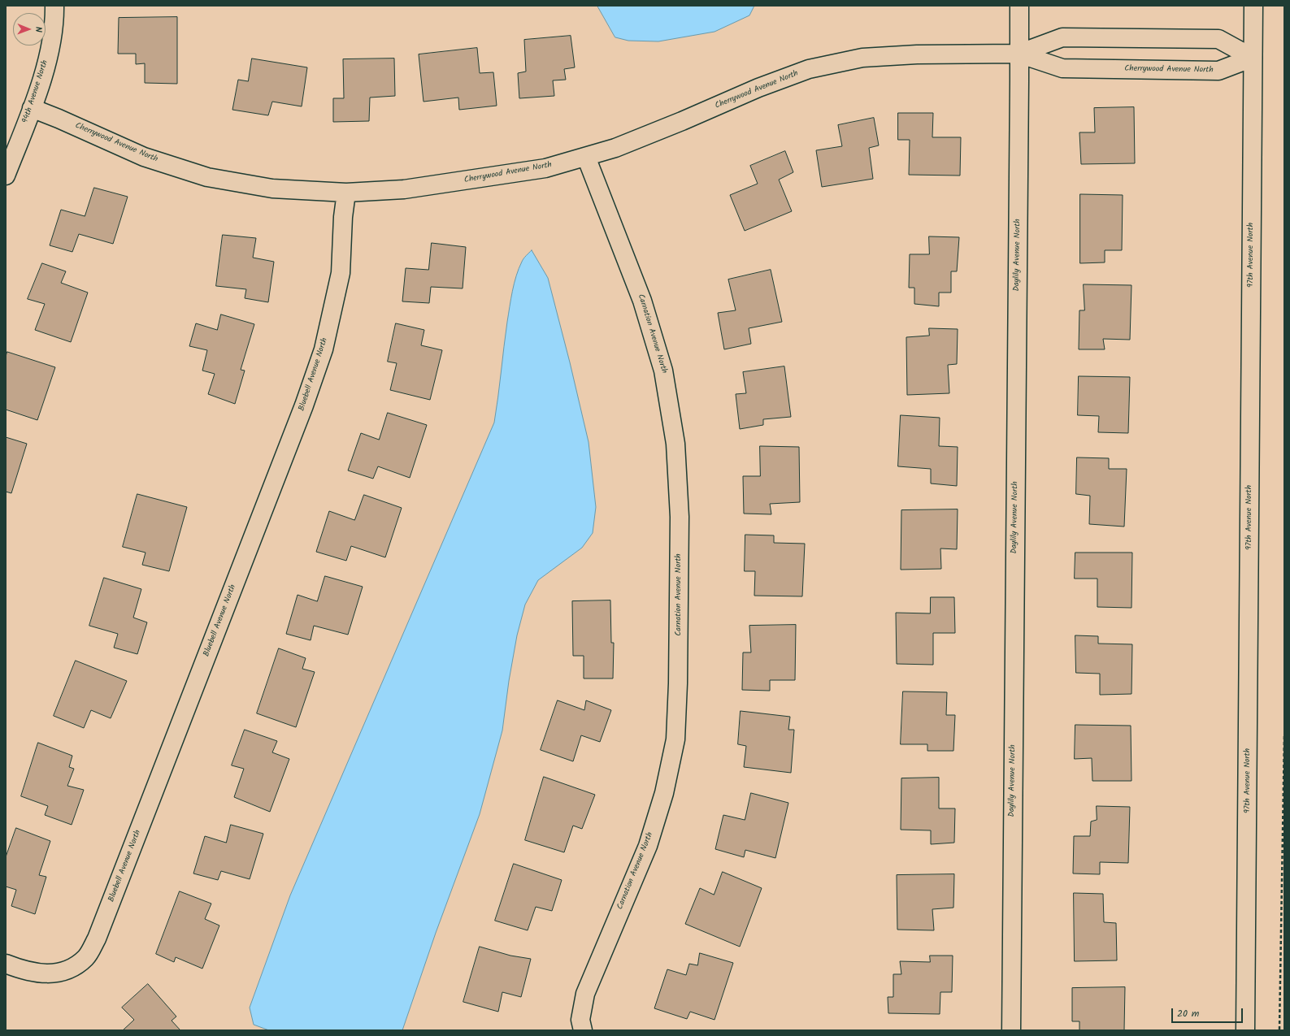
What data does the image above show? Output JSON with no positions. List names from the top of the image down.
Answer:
{
  "streets": {
    "street": [
      "Cherrywood Avenue North",
      "94th Avenue North",
      "Daylily Avenue North",
      "97th Avenue North",
      "Carnation Avenue North",
      "Bluebell Avenue North"
    ]
  },
  "crossings": [
    ["Cherrywood Avenue North", "94th Avenue North"],
    ["Cherrywood Avenue North", "Daylily Avenue North"],
    ["Cherrywood Avenue North", "97th Avenue North"],
    ["Cherrywood Avenue North", "Carnation Avenue North"],
    ["Cherrywood Avenue North", "Bluebell Avenue North"]
  ],
  "scale_bar": "20 m",
  "north": "right"
}
